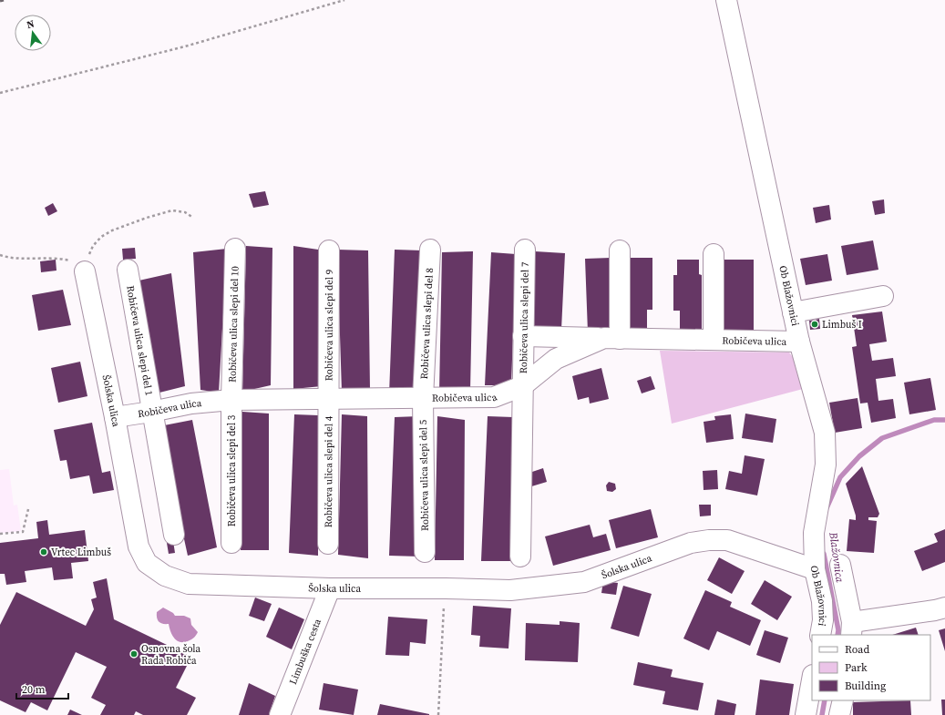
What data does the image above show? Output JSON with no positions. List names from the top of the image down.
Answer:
{
  "streets": {
    "street": [
      "Ob Blažovnici",
      "Robičeva ulica slepi del 7",
      "Robičeva ulica slepi del 8",
      "Robičeva ulica slepi del 10",
      "Robičeva ulica slepi del 9",
      "Robičeva ulica slepi del 1",
      "Robičeva ulica",
      "Šolska ulica",
      "Robičeva ulica slepi del 3",
      "Robičeva ulica slepi del 4",
      "Robičeva ulica slepi del 5",
      "Limbuška cesta"
    ]
  },
  "crossings": [
    ["Ob Blažovnici", "Robičeva ulica"],
    ["Ob Blažovnici", "Šolska ulica"],
    ["Robičeva ulica slepi del 7", "Robičeva ulica"],
    ["Robičeva ulica slepi del 8", "Robičeva ulica"],
    ["Robičeva ulica slepi del 8", "Robičeva ulica slepi del 5"],
    ["Robičeva ulica slepi del 10", "Robičeva ulica"],
    ["Robičeva ulica slepi del 10", "Robičeva ulica slepi del 3"],
    ["Robičeva ulica slepi del 9", "Robičeva ulica"],
    ["Robičeva ulica slepi del 9", "Robičeva ulica slepi del 4"],
    ["Robičeva ulica slepi del 1", "Robičeva ulica"],
    ["Robičeva ulica", "Šolska ulica"],
    ["Robičeva ulica", "Robičeva ulica slepi del 3"],
    ["Robičeva ulica", "Robičeva ulica slepi del 4"],
    ["Robičeva ulica", "Robičeva ulica slepi del 5"],
    ["Šolska ulica", "Limbuška cesta"]
  ],
  "water": ["Blažovnica"],
  "places": ["Limbuš I", "Vrtec Limbuš", "Osnovna šola Rada Robiča"],
  "legend": ["Road", "Park", "Building"],
  "scale_bar": "20 m",
  "north": "top"
}
